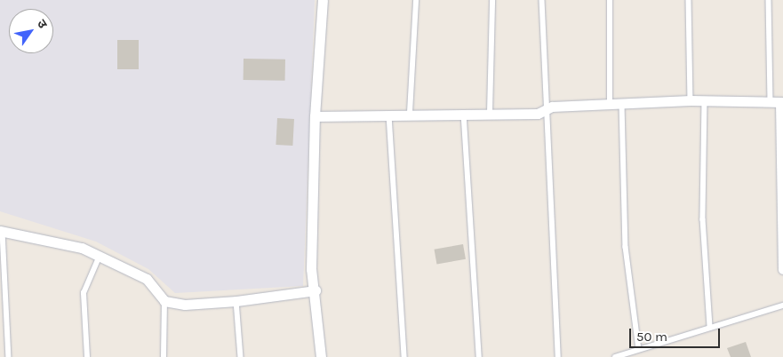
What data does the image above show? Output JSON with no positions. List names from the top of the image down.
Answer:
{
  "scale_bar": "50 m",
  "north": "top right"
}
